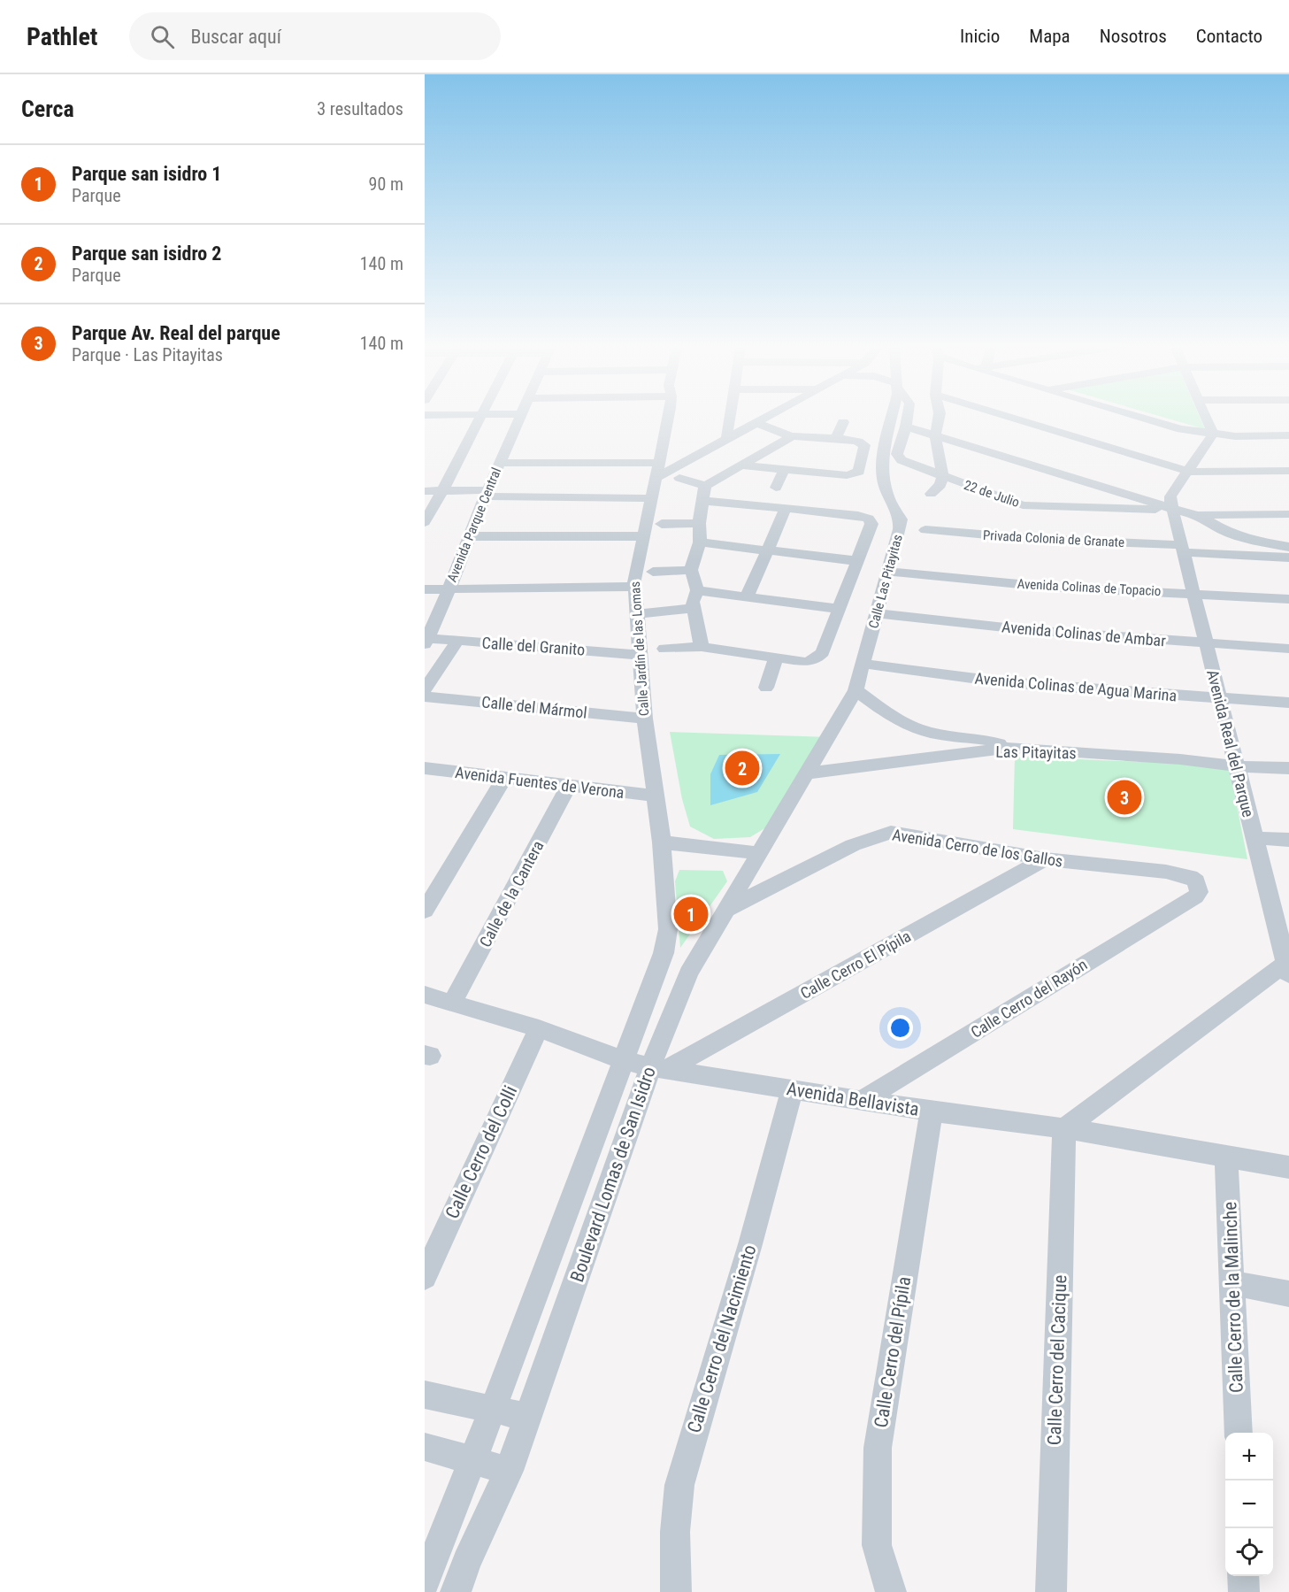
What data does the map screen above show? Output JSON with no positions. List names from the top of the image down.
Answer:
{
  "streets": {
    "street": [
      "22 de Julio",
      "Avenida Parque Central",
      "Privada Colonia de Granate",
      "Calle Las Pitayitas",
      "Avenida Colinas de Topacio",
      "Avenida Colinas de Ambar",
      "Calle del Granito",
      "Calle Jardín de las Lomas",
      "Avenida Colinas de Agua Marina",
      "Calle del Mármol",
      "Avenida Real del Parque",
      "Las Pitayitas",
      "Avenida Fuentes de Verona",
      "Avenida Cerro de los Gallos",
      "Calle de la Cantera",
      "Calle Cerro El Pípila",
      "Calle Cerro del Rayón",
      "Avenida Bellavista",
      "Calle Cerro del Colli",
      "Boulevard Lomas de San Isidro",
      "Calle Cerro de la Malinche",
      "Calle Cerro del Nacimiento",
      "Calle Cerro del Pípila",
      "Calle Cerro del Cacique"
    ]
  },
  "crossings": [
    ["22 de Julio", "Avenida Real del Parque"],
    ["Avenida Parque Central", "Calle del Granito"],
    ["Privada Colonia de Granate", "Avenida Real del Parque"],
    ["Calle Las Pitayitas", "Avenida Colinas de Topacio"],
    ["Calle Las Pitayitas", "Avenida Colinas de Ambar"],
    ["Calle Las Pitayitas", "Avenida Colinas de Agua Marina"],
    ["Calle Las Pitayitas", "Las Pitayitas"],
    ["Calle Las Pitayitas", "Boulevard Lomas de San Isidro"],
    ["Avenida Colinas de Topacio", "Avenida Real del Parque"],
    ["Avenida Colinas de Ambar", "Avenida Real del Parque"],
    ["Calle del Granito", "Calle Jardín de las Lomas"],
    ["Calle Jardín de las Lomas", "Calle del Mármol"],
    ["Calle Jardín de las Lomas", "Avenida Fuentes de Verona"],
    ["Calle Jardín de las Lomas", "Boulevard Lomas de San Isidro"],
    ["Avenida Colinas de Agua Marina", "Avenida Real del Parque"],
    ["Avenida Real del Parque", "Las Pitayitas"],
    ["Las Pitayitas", "Boulevard Lomas de San Isidro"],
    ["Avenida Fuentes de Verona", "Calle de la Cantera"],
    ["Avenida Fuentes de Verona", "Boulevard Lomas de San Isidro"],
    ["Avenida Cerro de los Gallos", "Calle Cerro El Pípila"],
    ["Avenida Cerro de los Gallos", "Calle Cerro del Rayón"],
    ["Avenida Cerro de los Gallos", "Boulevard Lomas de San Isidro"],
    ["Calle de la Cantera", "Avenida Bellavista"],
    ["Calle Cerro El Pípila", "Avenida Bellavista"],
    ["Calle Cerro El Pípila", "Boulevard Lomas de San Isidro"],
    ["Calle Cerro del Rayón", "Avenida Bellavista"],
    ["Avenida Bellavista", "Calle Cerro del Colli"],
    ["Avenida Bellavista", "Boulevard Lomas de San Isidro"],
    ["Avenida Bellavista", "Calle Cerro de la Malinche"],
    ["Avenida Bellavista", "Calle Cerro del Nacimiento"],
    ["Avenida Bellavista", "Calle Cerro del Pípila"],
    ["Avenida Bellavista", "Calle Cerro del Cacique"]
  ],
  "page": {
    "header": "Pathlet",
    "search": "Buscar aquí",
    "nav": [
      "Inicio",
      "Mapa",
      "Nosotros",
      "Contacto"
    ],
    "heading": ["Cerca", "3 resultados"],
    "list": [
      {
        "mark": "1",
        "name": "Parque san isidro 1",
        "note": "Parque",
        "value": "90 m"
      },
      {
        "mark": "2",
        "name": "Parque san isidro 2",
        "note": "Parque",
        "value": "140 m"
      },
      {
        "mark": "3",
        "name": "Parque Av. Real del parque",
        "note": "Parque · Las Pitayitas",
        "value": "140 m"
      }
    ],
    "pins": ["2", "3", "1"],
    "map_buttons": ["+", "−"]
  }
}
